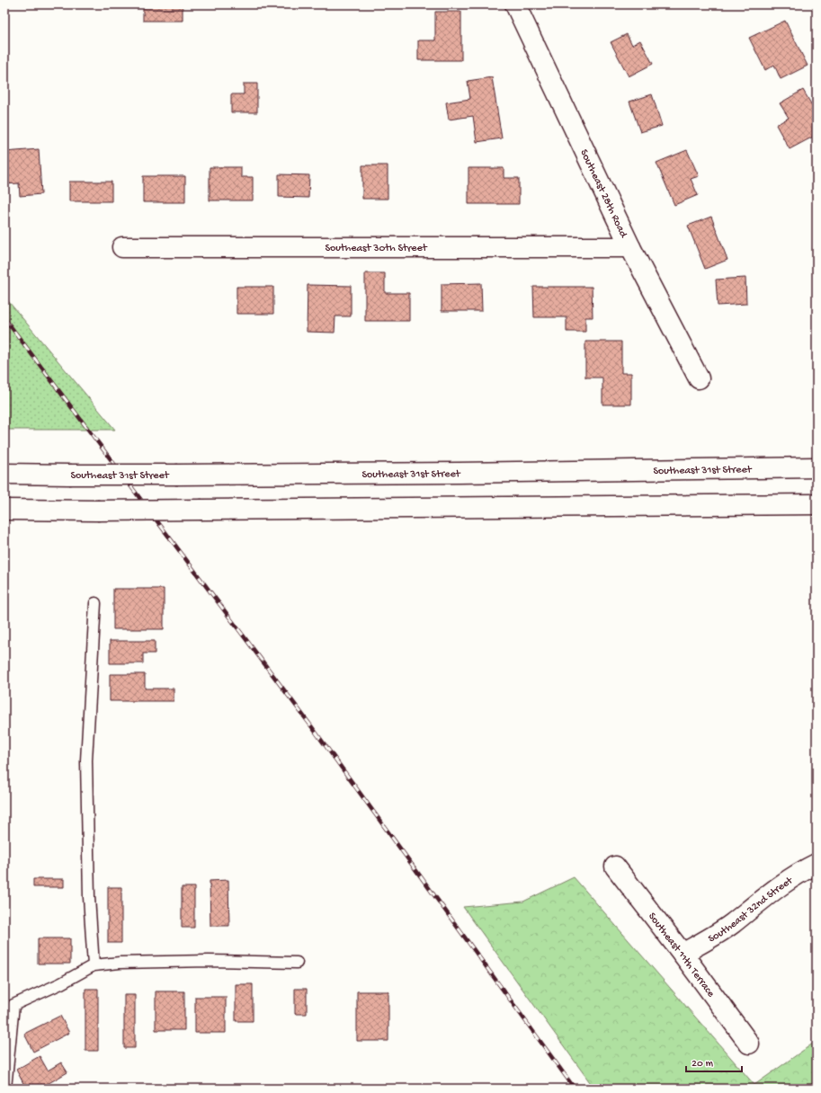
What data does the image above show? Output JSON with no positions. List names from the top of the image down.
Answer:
{
  "streets": {
    "main road": [
      "Southeast 28th Road",
      "Southeast 30th Street",
      "Southeast 31st Street",
      "Southeast 32nd Street",
      "Southeast 11th Terrace"
    ]
  },
  "crossings": [
    ["Southeast 28th Road", "Southeast 30th Street"],
    ["Southeast 32nd Street", "Southeast 11th Terrace"]
  ],
  "scale_bar": "20 m"
}
